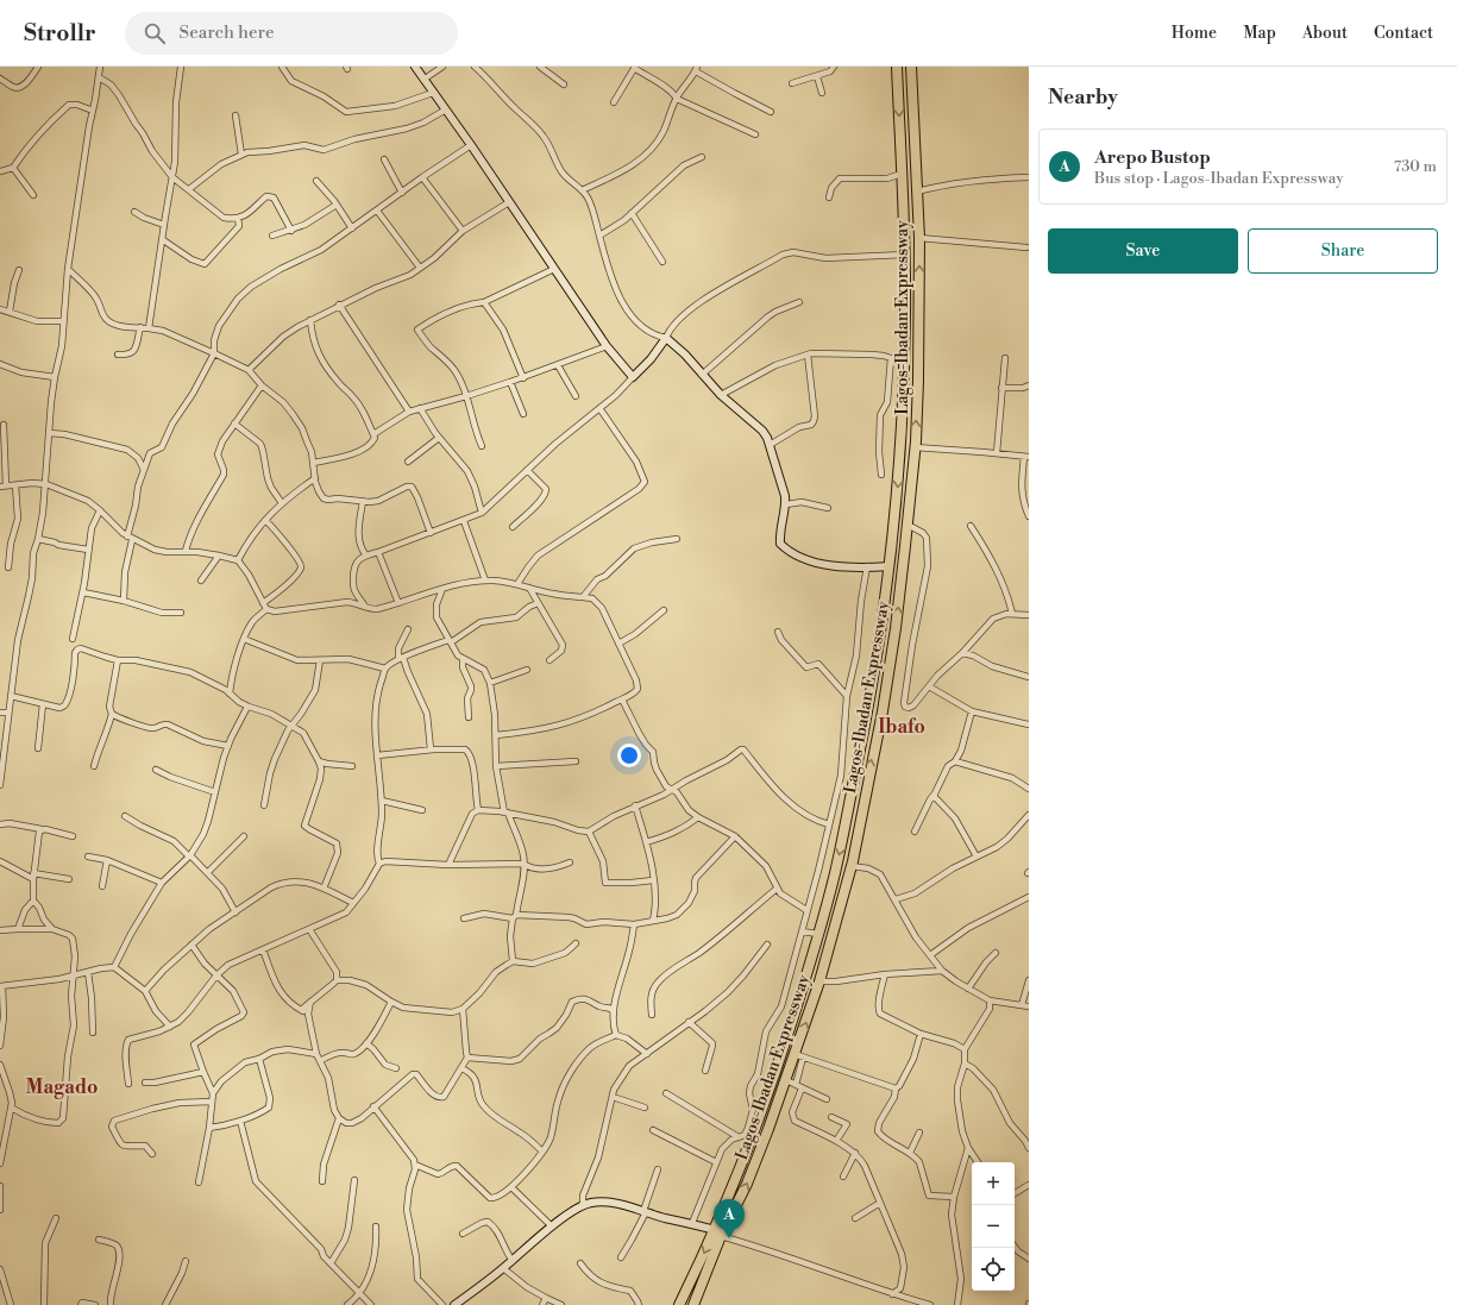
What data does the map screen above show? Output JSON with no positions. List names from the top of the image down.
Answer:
{
  "streets": {
    "highway": ["Lagos-Ibadan Expressway"]
  },
  "districts": ["Ibafo", "Magado"],
  "page": {
    "header": "Strollr",
    "search": "Search here",
    "nav": [
      "Home",
      "Map",
      "About",
      "Contact"
    ],
    "heading": "Nearby",
    "list": [
      {
        "mark": "A",
        "name": "Arepo Bustop",
        "note": "Bus stop · Lagos-Ibadan Expressway",
        "value": "730 m"
      }
    ],
    "buttons": ["Save", "Share"],
    "map_buttons": ["+", "−"],
    "pins": "A"
  }
}
